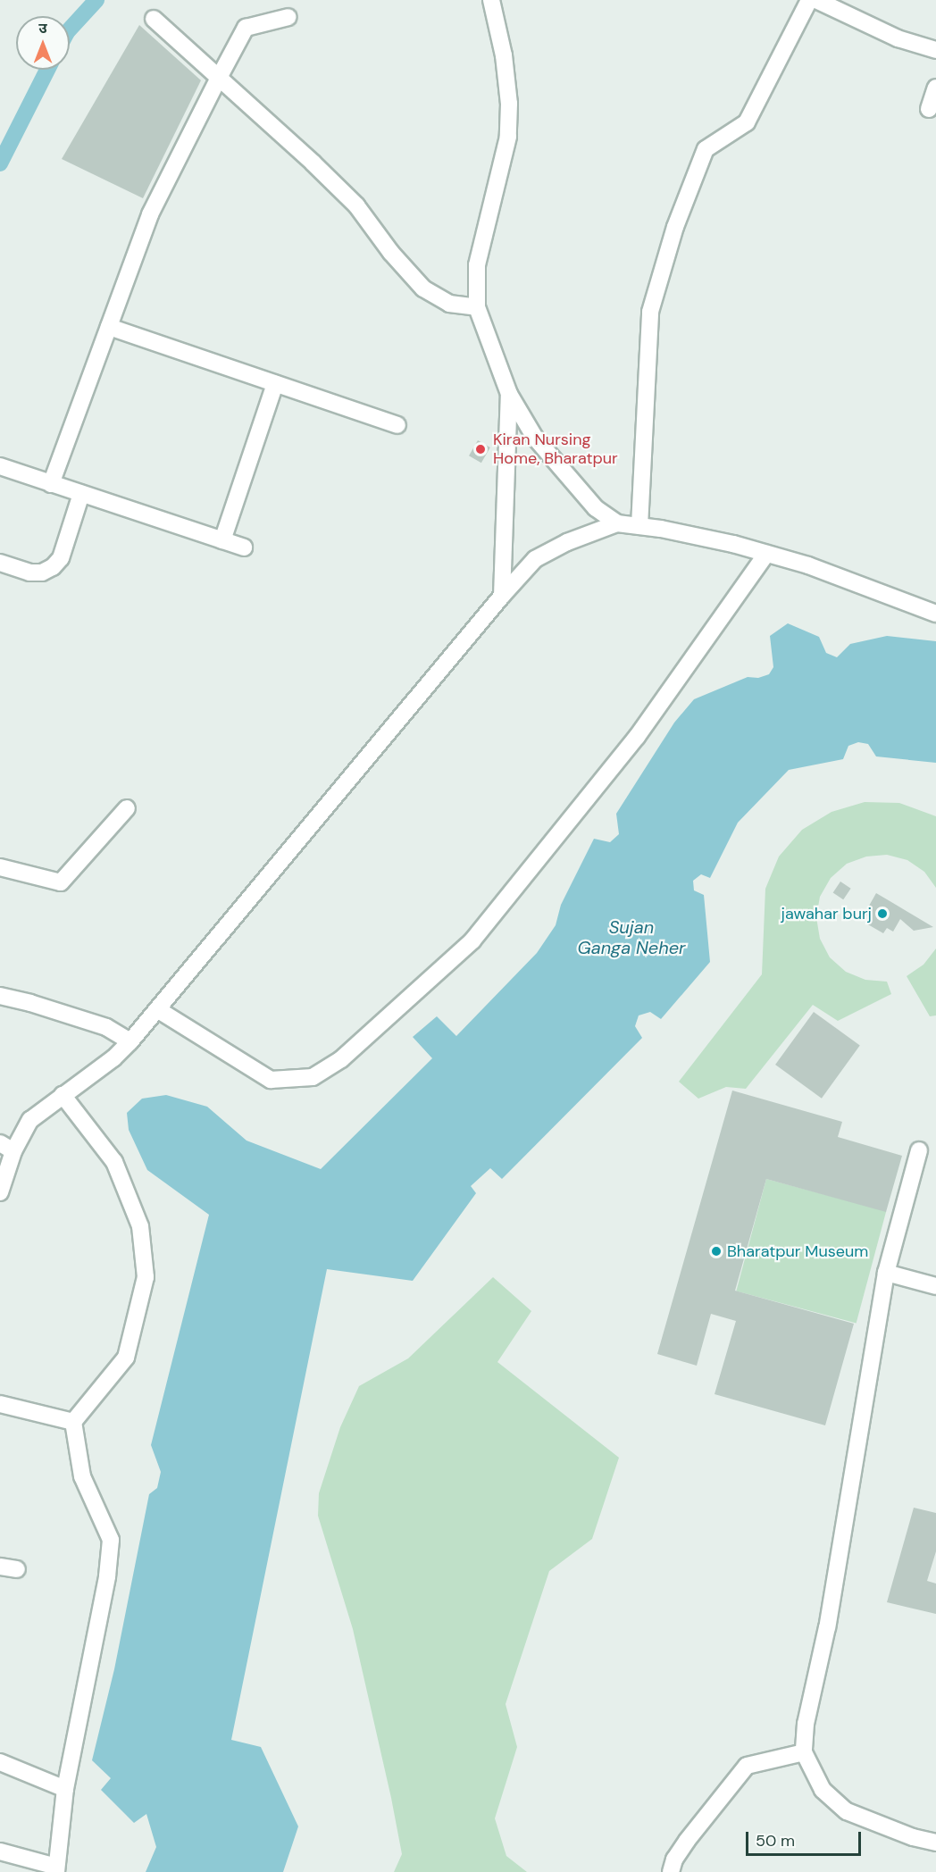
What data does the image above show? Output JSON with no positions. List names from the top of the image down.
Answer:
{
  "water": ["Sujan Ganga Neher"],
  "places": ["Kiran Nursing Home, Bharatpur", "jawahar burj", "Bharatpur Museum"],
  "scale_bar": "50 m",
  "north": "top"
}
